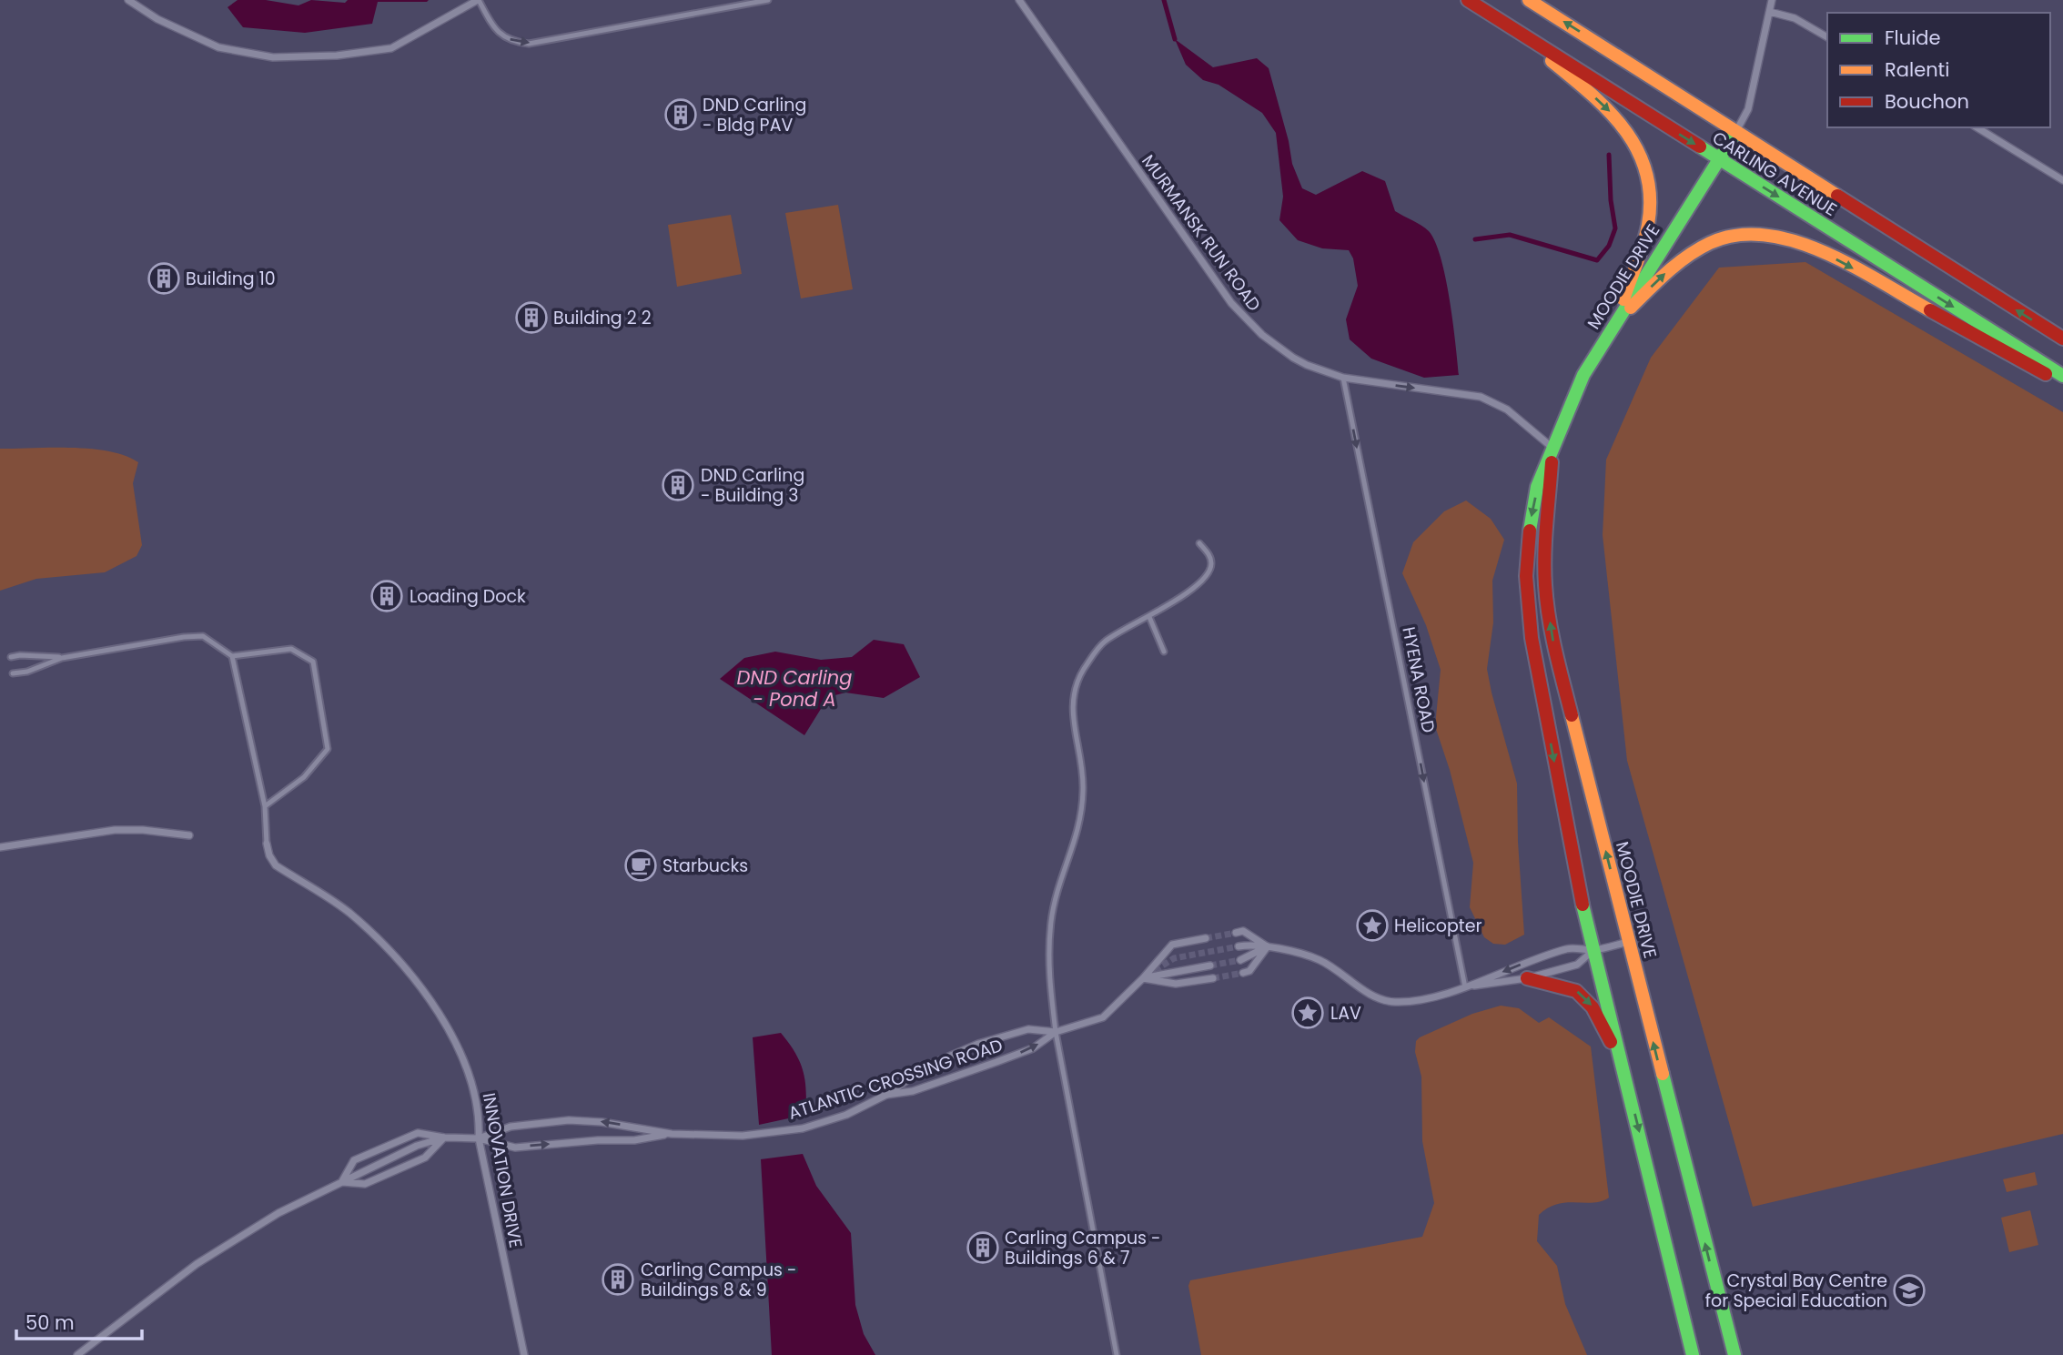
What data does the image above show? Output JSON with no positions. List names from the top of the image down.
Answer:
{
  "streets": {
    "main road": ["CARLING AVENUE", "MOODIE DRIVE"],
    "street": ["MURMANSK RUN ROAD", "ATLANTIC CROSSING ROAD", "INNOVATION DRIVE"],
    "lane": ["HYENA ROAD"]
  },
  "crossings": [
    ["CARLING AVENUE", "MOODIE DRIVE"],
    ["MURMANSK RUN ROAD", "MOODIE DRIVE"],
    ["MURMANSK RUN ROAD", "HYENA ROAD"],
    ["ATLANTIC CROSSING ROAD", "INNOVATION DRIVE"]
  ],
  "one_way": ["HYENA ROAD"],
  "water": ["DND Carling - Pond A"],
  "places": {
    "building": [
      "DND Carling - Bldg PAV",
      "Building 10",
      "Building 2 2",
      "DND Carling - Building 3",
      "Loading Dock",
      "Carling Campus - Buildings 6 & 7",
      "Carling Campus - Buildings 8 & 9"
    ],
    "cafe": ["Starbucks"],
    "place": ["Helicopter", "LAV"],
    "school or university": ["Crystal Bay Centre for Special Education"]
  },
  "legend": ["Fluide", "Ralenti", "Bouchon"],
  "scale_bar": "50 m"
}
